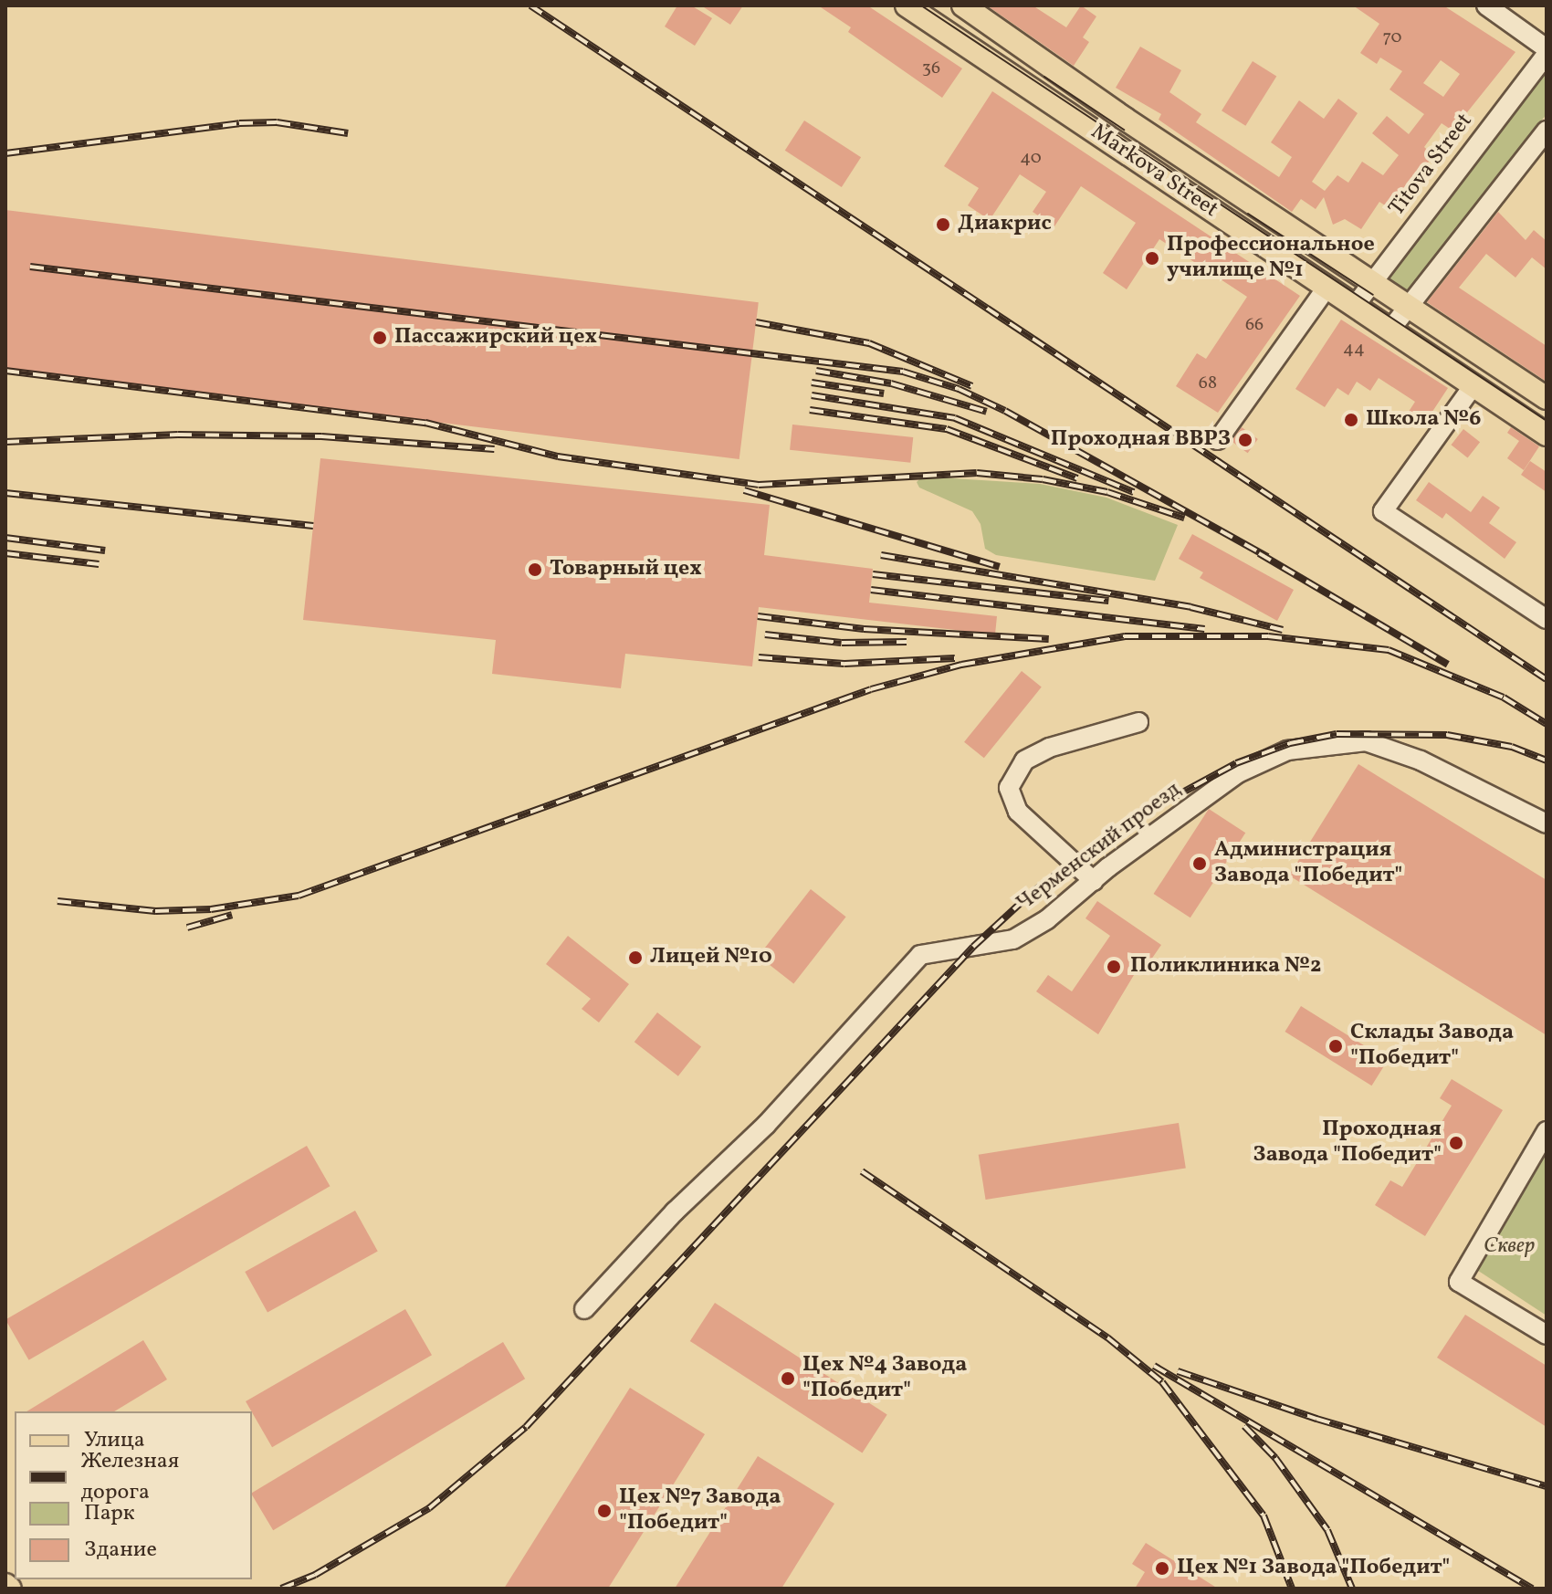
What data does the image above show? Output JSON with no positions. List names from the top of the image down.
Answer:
{
  "streets": {
    "main road": ["Markova Street"],
    "street": ["Titova Street", "Черменский проезд"]
  },
  "crossings": [
    ["Titova Street", "Markova Street"]
  ],
  "parks": ["Сквер"],
  "places": [
    "Диакрис",
    "Профессиональное училище №1",
    "Пассажирский цех",
    "Школа №6",
    "Проходная ВВРЗ",
    "Товарный цех",
    "Администрация Завода \"Победит\"",
    "Лицей №10",
    "Поликлиника №2",
    "Склады Завода \"Победит\"",
    "Проходная Завода \"Победит\"",
    "Цех №4 Завода \"Победит\"",
    "Цех №7 Завода \"Победит\"",
    "Цех №1 Завода \"Победит\""
  ],
  "house_numbers": [
    "70",
    "36",
    "40",
    "66",
    "44",
    "68"
  ],
  "legend": [
    "Улица",
    "Железная дорога",
    "Парк",
    "Здание"
  ]
}
